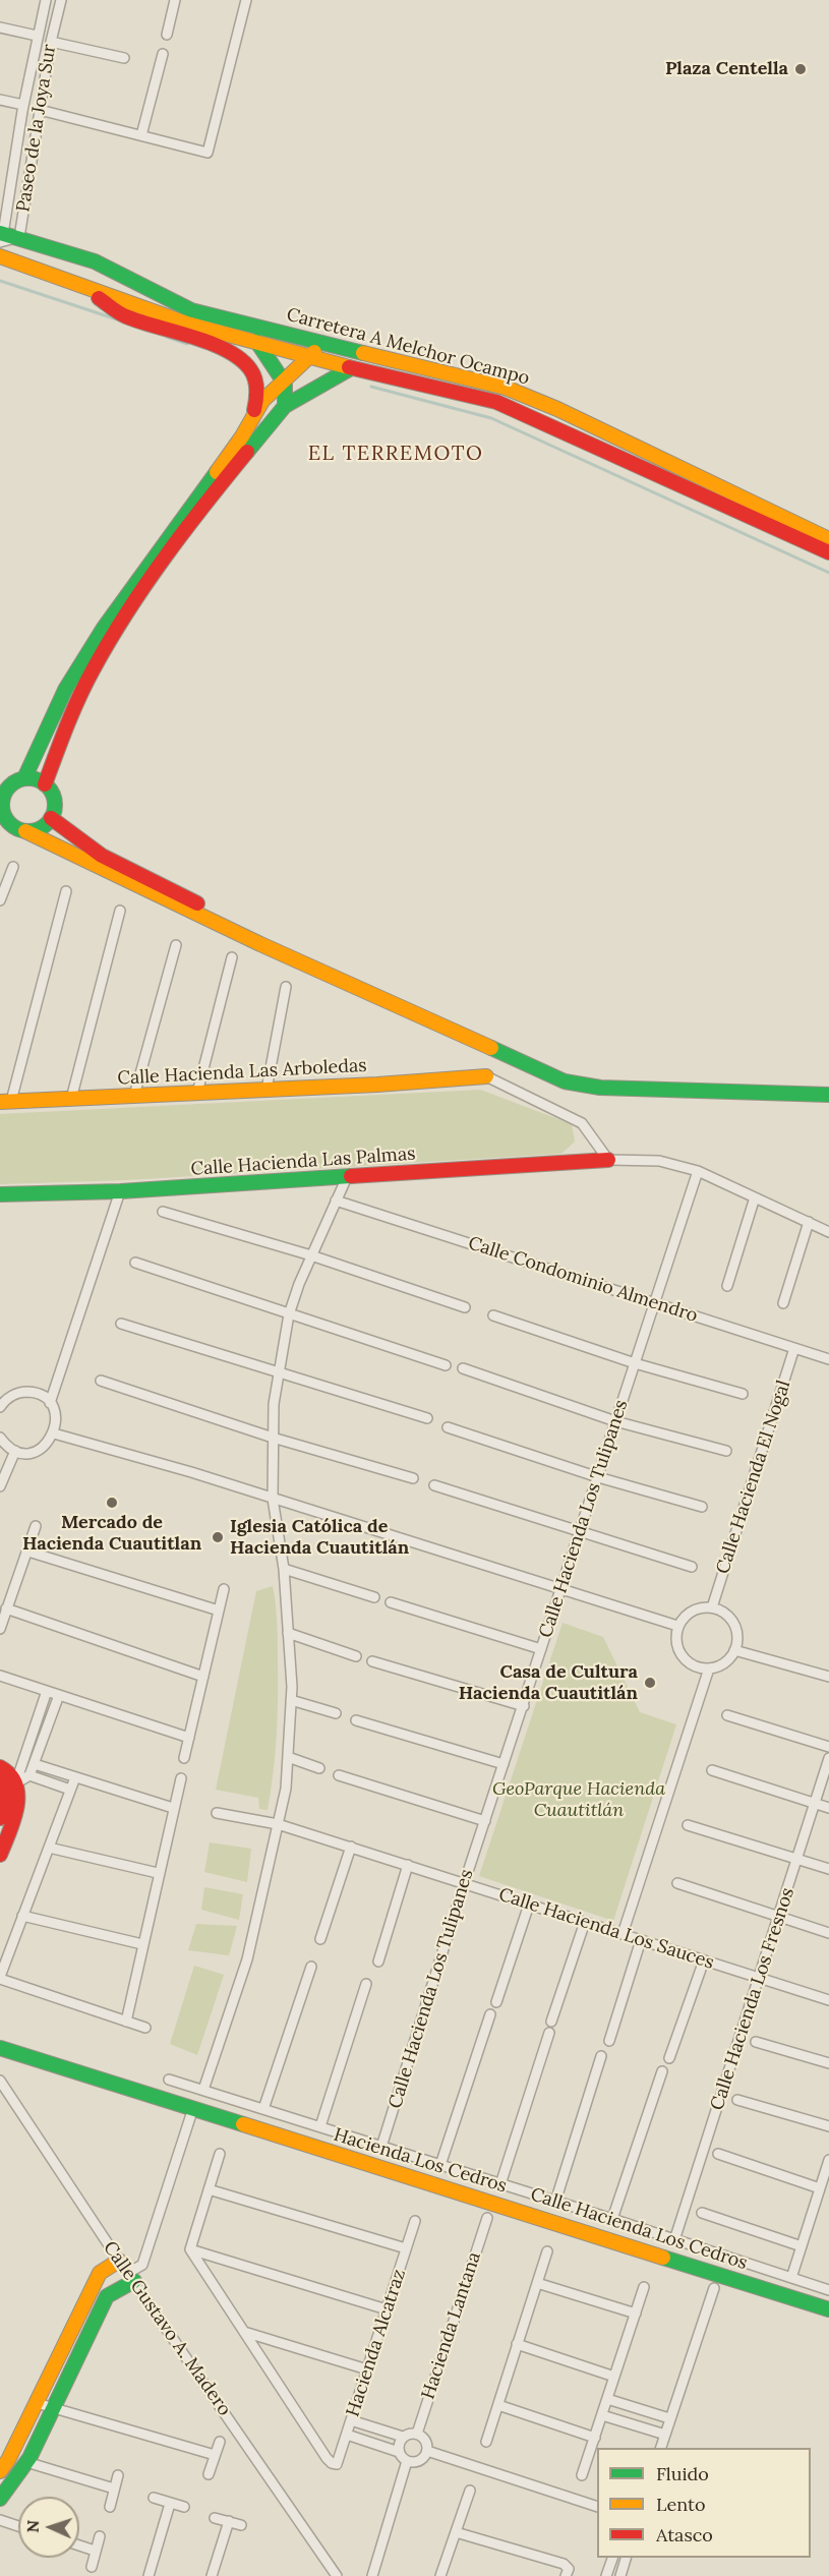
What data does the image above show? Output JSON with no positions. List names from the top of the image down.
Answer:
{
  "streets": {
    "main road": [
      "Carretera A Melchor Ocampo",
      "Calle Hacienda Las Arboledas",
      "Calle Hacienda Las Palmas",
      "Hacienda Los Cedros"
    ],
    "street": [
      "Paseo de la Joya Sur",
      "Calle Condominio Almendro",
      "Calle Hacienda El Nogal",
      "Calle Hacienda Los Tulipanes",
      "Calle Hacienda Los Sauces",
      "Calle Hacienda Los Fresnos",
      "Calle Hacienda Los Cedros",
      "Hacienda Lantana",
      "Calle Gustavo A. Madero",
      "Hacienda Alcatraz"
    ]
  },
  "crossings": [
    ["Paseo de la Joya Sur", "Carretera A Melchor Ocampo"],
    ["Calle Condominio Almendro", "Calle Hacienda El Nogal"],
    ["Calle Condominio Almendro", "Calle Hacienda Los Tulipanes"],
    ["Calle Hacienda Los Tulipanes", "Calle Hacienda Los Sauces"],
    ["Calle Hacienda Los Tulipanes", "Calle Hacienda Los Cedros"],
    ["Calle Hacienda Los Sauces", "Calle Hacienda Los Fresnos"],
    ["Calle Hacienda Los Fresnos", "Calle Hacienda Los Cedros"]
  ],
  "districts": ["EL TERREMOTO"],
  "parks": ["GeoParque Hacienda Cuautitlán"],
  "places": [
    "Plaza Centella",
    "Mercado de Hacienda Cuautitlan",
    "Iglesia Católica de Hacienda Cuautitlán",
    "Casa de Cultura Hacienda Cuautitlán"
  ],
  "legend": ["Fluido", "Lento", "Atasco"],
  "north": "left"
}
